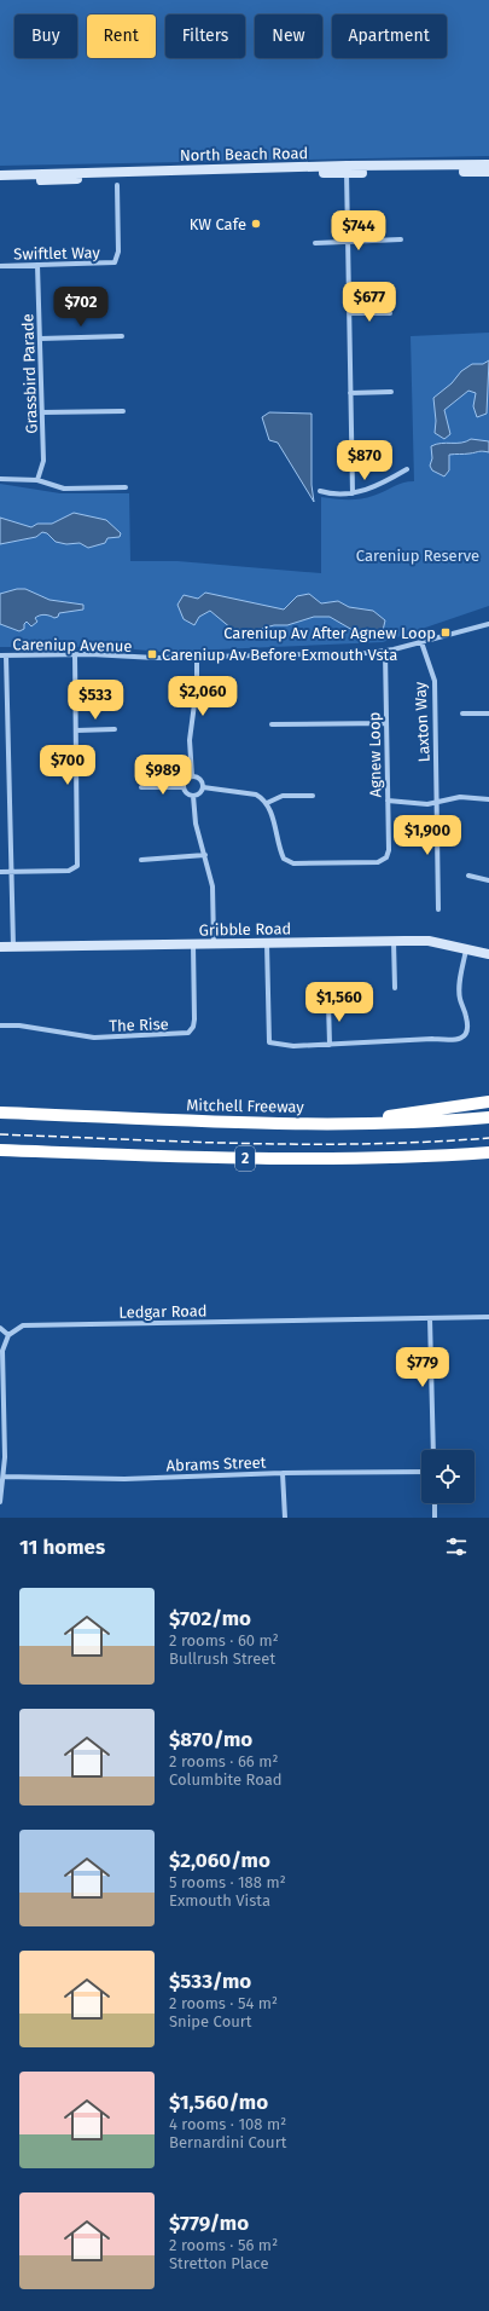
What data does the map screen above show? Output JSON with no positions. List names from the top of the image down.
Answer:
{
  "streets": {
    "highway": ["Mitchell Freeway", "2"],
    "main road": ["North Beach Road", "Gribble Road"],
    "street": [
      "Swiftlet Way",
      "Grassbird Parade",
      "Careniup Avenue",
      "Laxton Way",
      "Agnew Loop",
      "The Rise",
      "Ledgar Road",
      "Abrams Street"
    ]
  },
  "crossings": [
    ["Swiftlet Way", "Grassbird Parade"],
    ["Careniup Avenue", "Laxton Way"],
    ["Careniup Avenue", "Agnew Loop"],
    ["Gribble Road", "The Rise"]
  ],
  "parks": ["Careniup Reserve"],
  "places": {
    "other": ["KW Cafe"],
    "transit": ["Careniup Av After Agnew Loop", "Careniup Av Before Exmouth Vsta"]
  },
  "page": {
    "chip": [
      "Buy",
      "Rent",
      "Filters",
      "New",
      "Apartment"
    ],
    "price": [
      "$744",
      "$677",
      "$702",
      "$870",
      "$2,060",
      "$533",
      "$700",
      "$989",
      "$1,900",
      "$1,560",
      "$779"
    ],
    "heading": "11 homes",
    "list": [
      {
        "name": "$702/mo",
        "note": "2 rooms · 60 m² · Bullrush Street"
      },
      {
        "name": "$870/mo",
        "note": "2 rooms · 66 m² · Columbite Road"
      },
      {
        "name": "$2,060/mo",
        "note": "5 rooms · 188 m² · Exmouth Vista"
      },
      {
        "name": "$533/mo",
        "note": "2 rooms · 54 m² · Snipe Court"
      },
      {
        "name": "$1,560/mo",
        "note": "4 rooms · 108 m² · Bernardini Court"
      },
      {
        "name": "$779/mo",
        "note": "2 rooms · 56 m² · Stretton Place"
      }
    ]
  }
}
